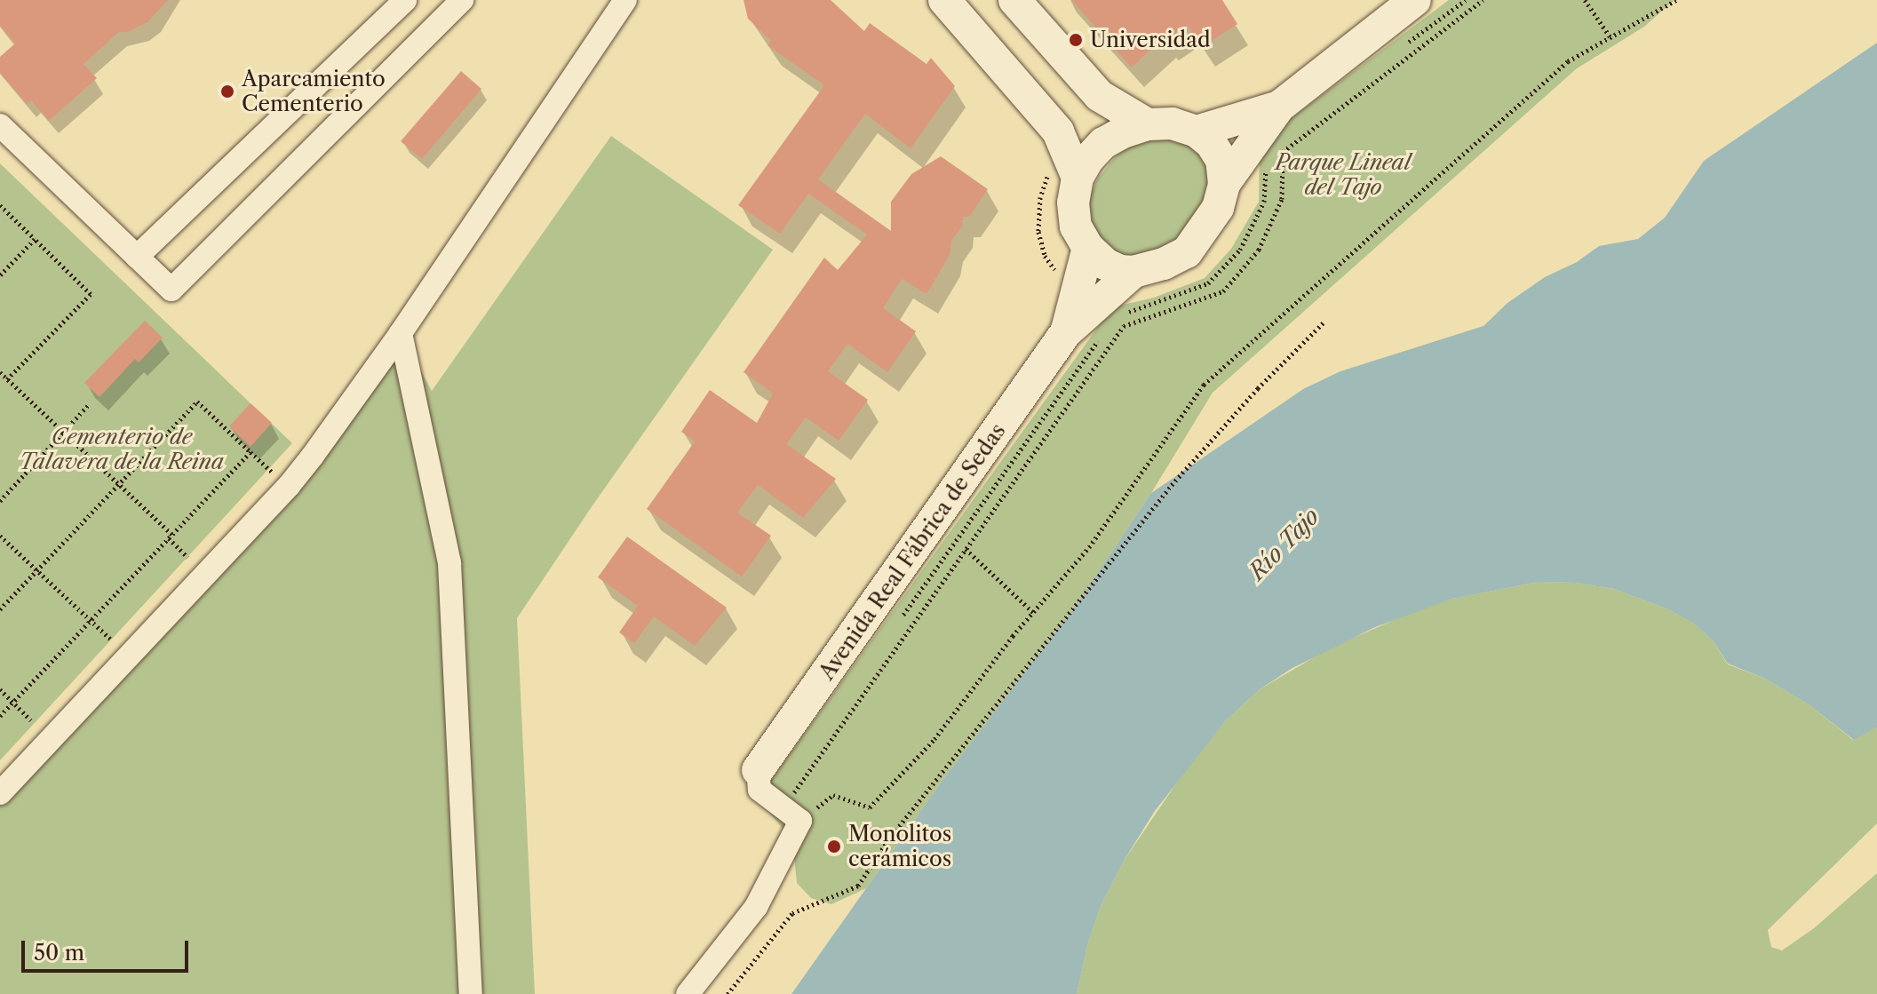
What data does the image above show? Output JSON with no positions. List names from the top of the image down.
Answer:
{
  "streets": {
    "street": ["Avenida Real Fábrica de Sedas"]
  },
  "water": ["Río Tajo"],
  "parks": ["Parque Lineal del Tajo", "Cementerio de Talavera de la Reina"],
  "places": ["Universidad", "Aparcamiento Cementerio", "Monolitos cerámicos"],
  "scale_bar": "50 m"
}
